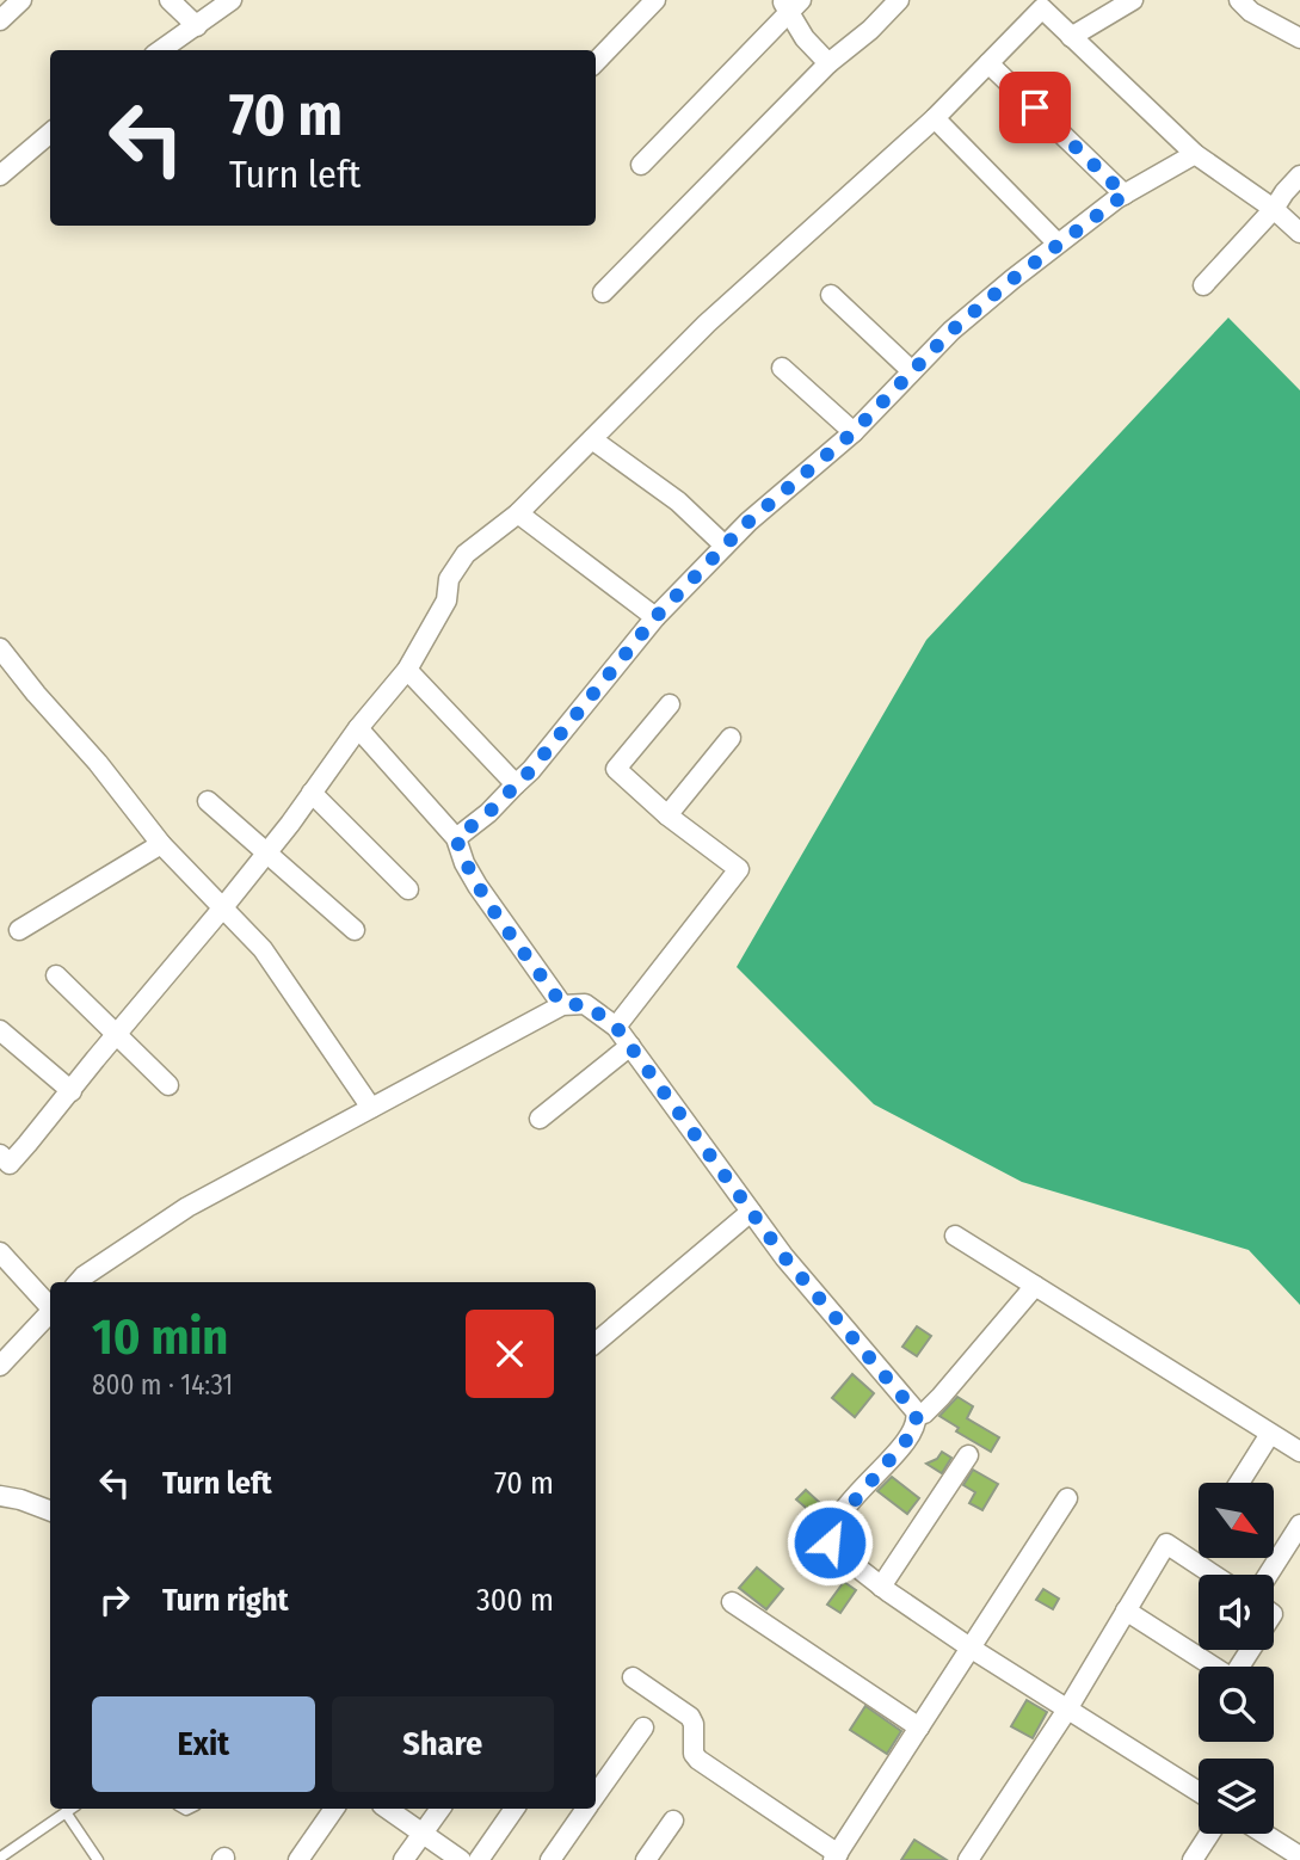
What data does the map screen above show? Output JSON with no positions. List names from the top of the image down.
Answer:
{
  "north": "bottom right",
  "page": {
    "turn": ["70 m", "Turn left"],
    "heading": ["10 min", "800 m · 14:31"],
    "list": [
      {
        "name": "Turn left",
        "value": "70 m"
      },
      {
        "name": "Turn right",
        "value": "300 m"
      }
    ],
    "buttons": ["Exit", "Share"]
  }
}
